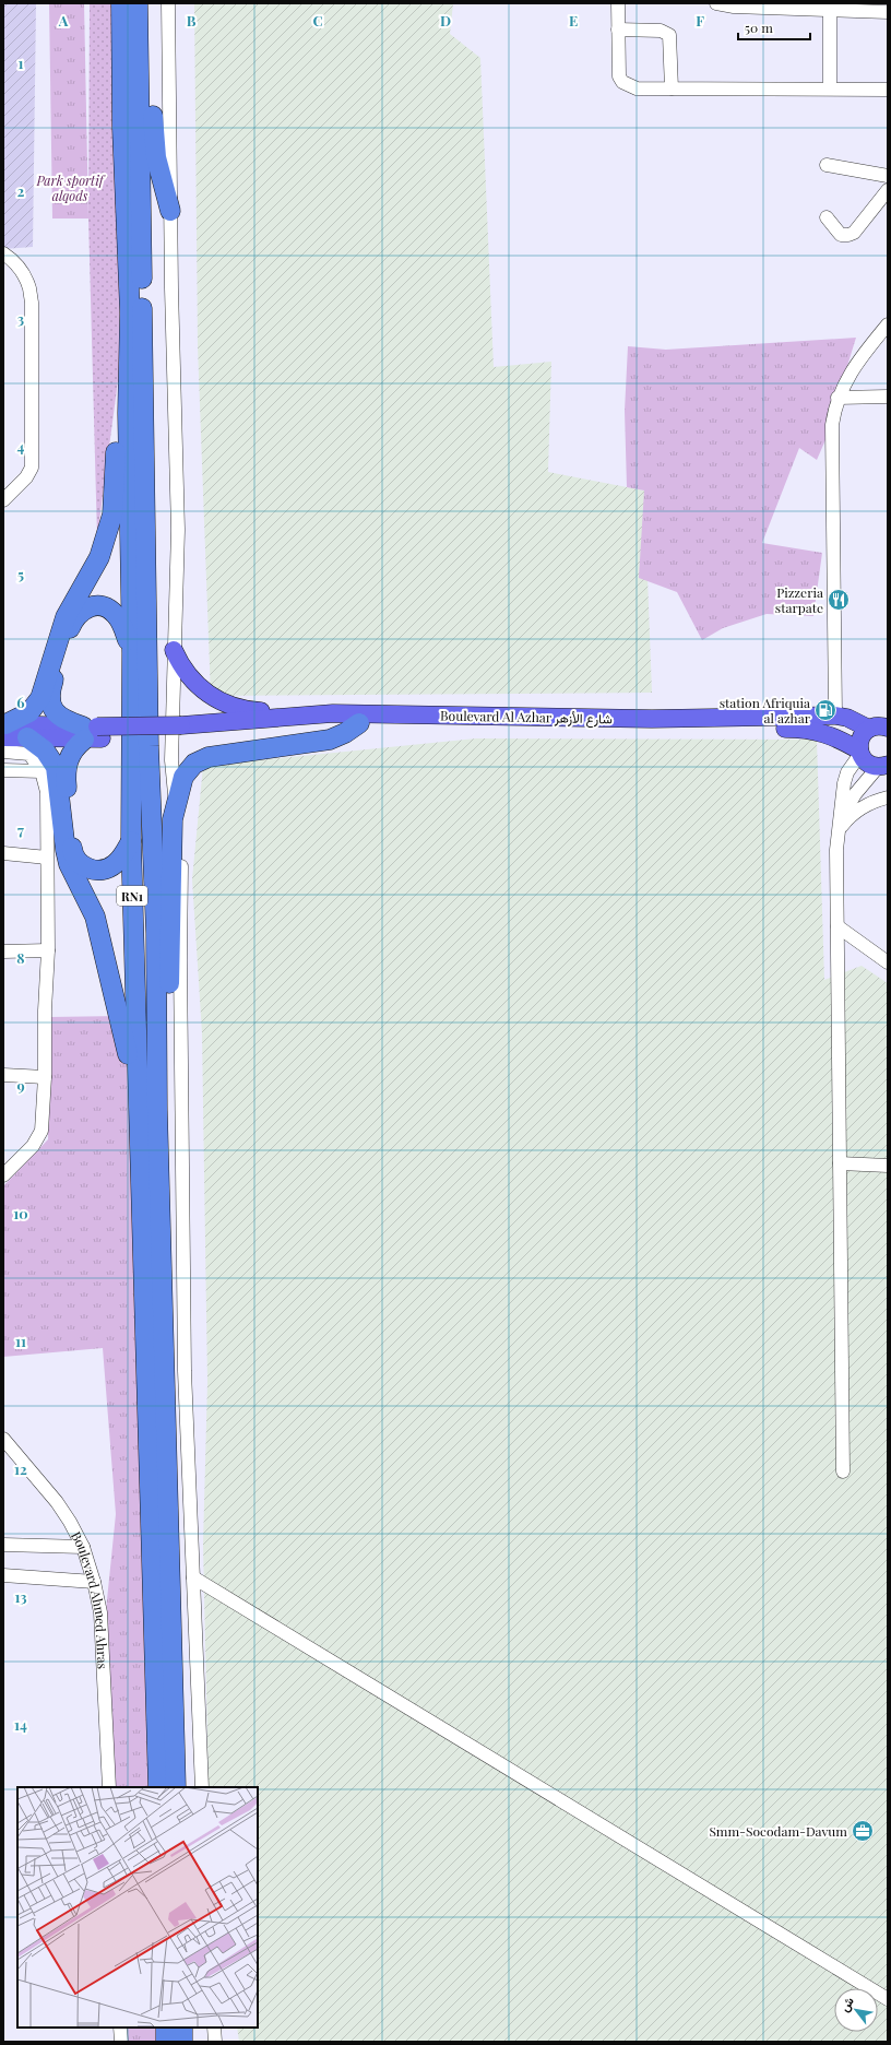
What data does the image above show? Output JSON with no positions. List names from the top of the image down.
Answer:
{
  "streets": {
    "highway": ["RN1"],
    "main road": ["Boulevard Al Azhar شارع الأزهر"],
    "street": ["Boulevard Ahmed Ahras"]
  },
  "parks": ["Park sportif alqods"],
  "places": {
    "restaurant": ["Pizzeria starpate"],
    "fuel station": ["station Afriquia al azhar"],
    "office": ["Smm-Socodam-Davum"]
  },
  "scale_bar": "50 m",
  "north": "top left",
  "grid": {
    "columns": [
      "A",
      "B",
      "C",
      "D",
      "E",
      "F"
    ],
    "rows": [
      "1",
      "2",
      "3",
      "4",
      "5",
      "6",
      "7",
      "8",
      "9",
      "10",
      "11",
      "12",
      "13",
      "14"
    ]
  }
}
